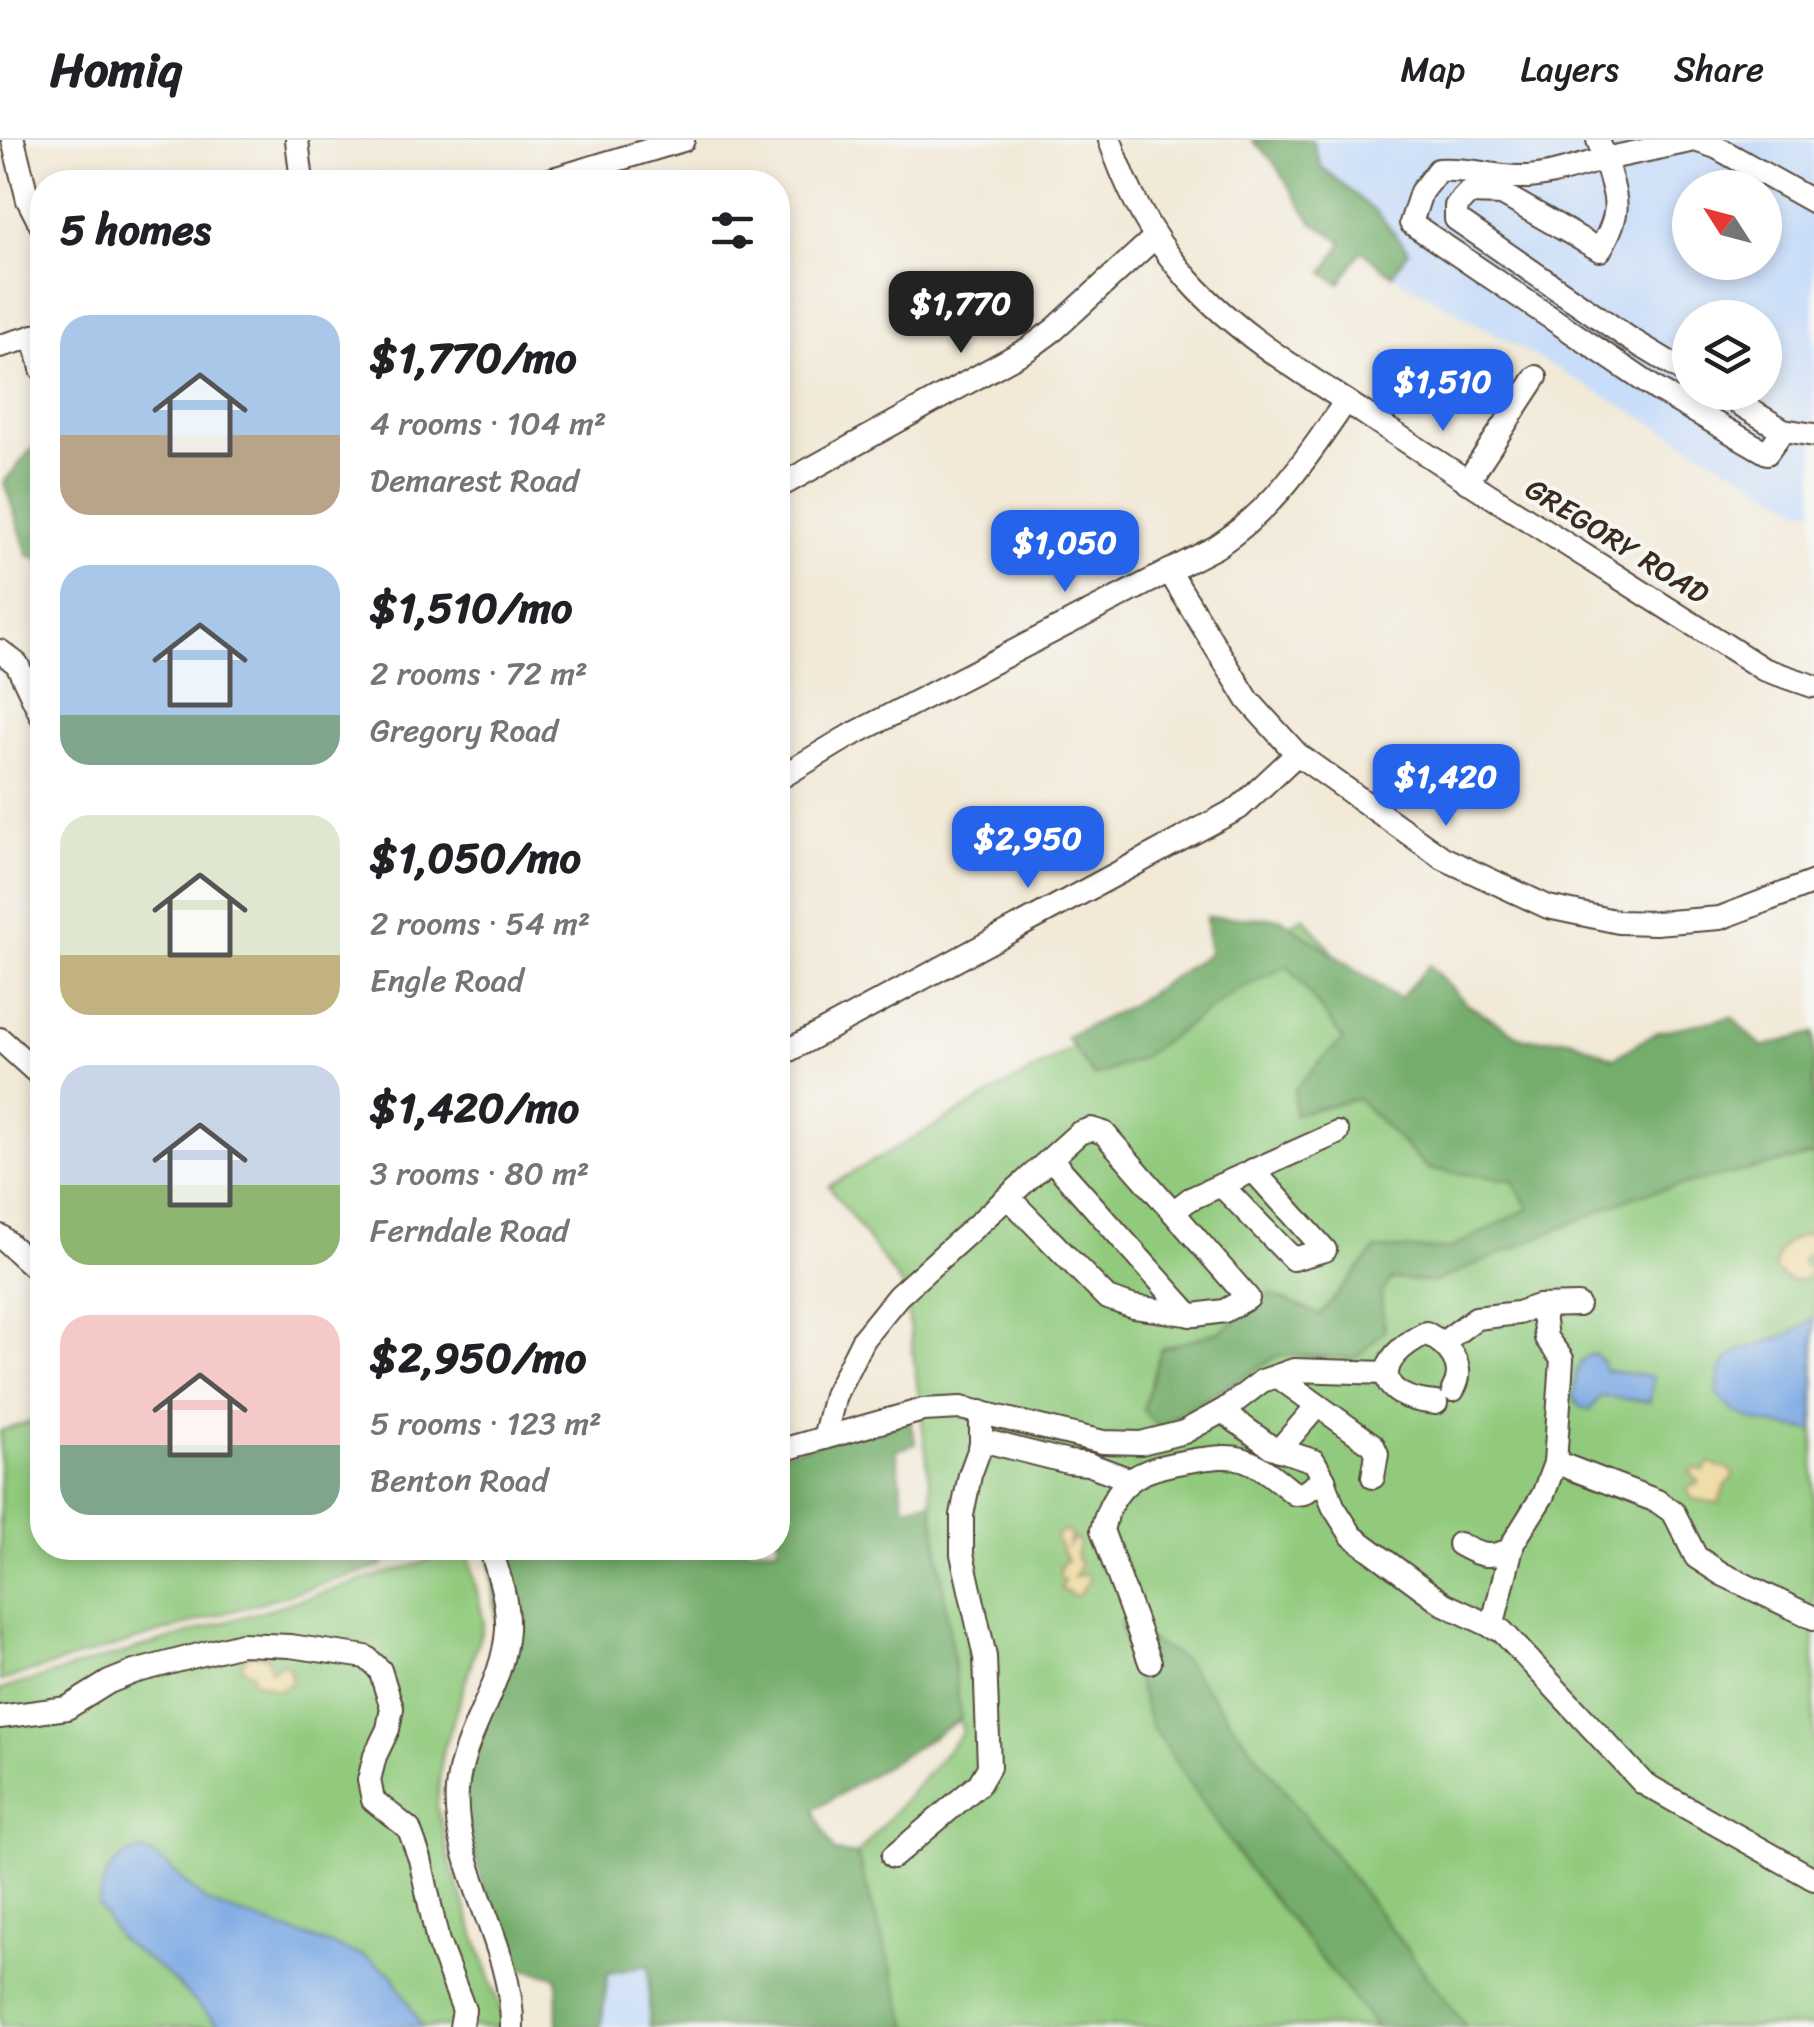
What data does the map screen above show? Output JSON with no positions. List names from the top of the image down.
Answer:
{
  "streets": {
    "street": ["GREGORY ROAD"]
  },
  "north": "top left",
  "page": {
    "header": "Homiq",
    "nav": ["Map", "Layers", "Share"],
    "heading": "5 homes",
    "price": [
      "$1,770",
      "$1,510",
      "$1,050",
      "$1,420",
      "$2,950"
    ],
    "list": [
      {
        "name": "$1,770/mo",
        "note": "4 rooms · 104 m² · Demarest Road"
      },
      {
        "name": "$1,510/mo",
        "note": "2 rooms · 72 m² · Gregory Road"
      },
      {
        "name": "$1,050/mo",
        "note": "2 rooms · 54 m² · Engle Road"
      },
      {
        "name": "$1,420/mo",
        "note": "3 rooms · 80 m² · Ferndale Road"
      },
      {
        "name": "$2,950/mo",
        "note": "5 rooms · 123 m² · Benton Road"
      }
    ]
  }
}
